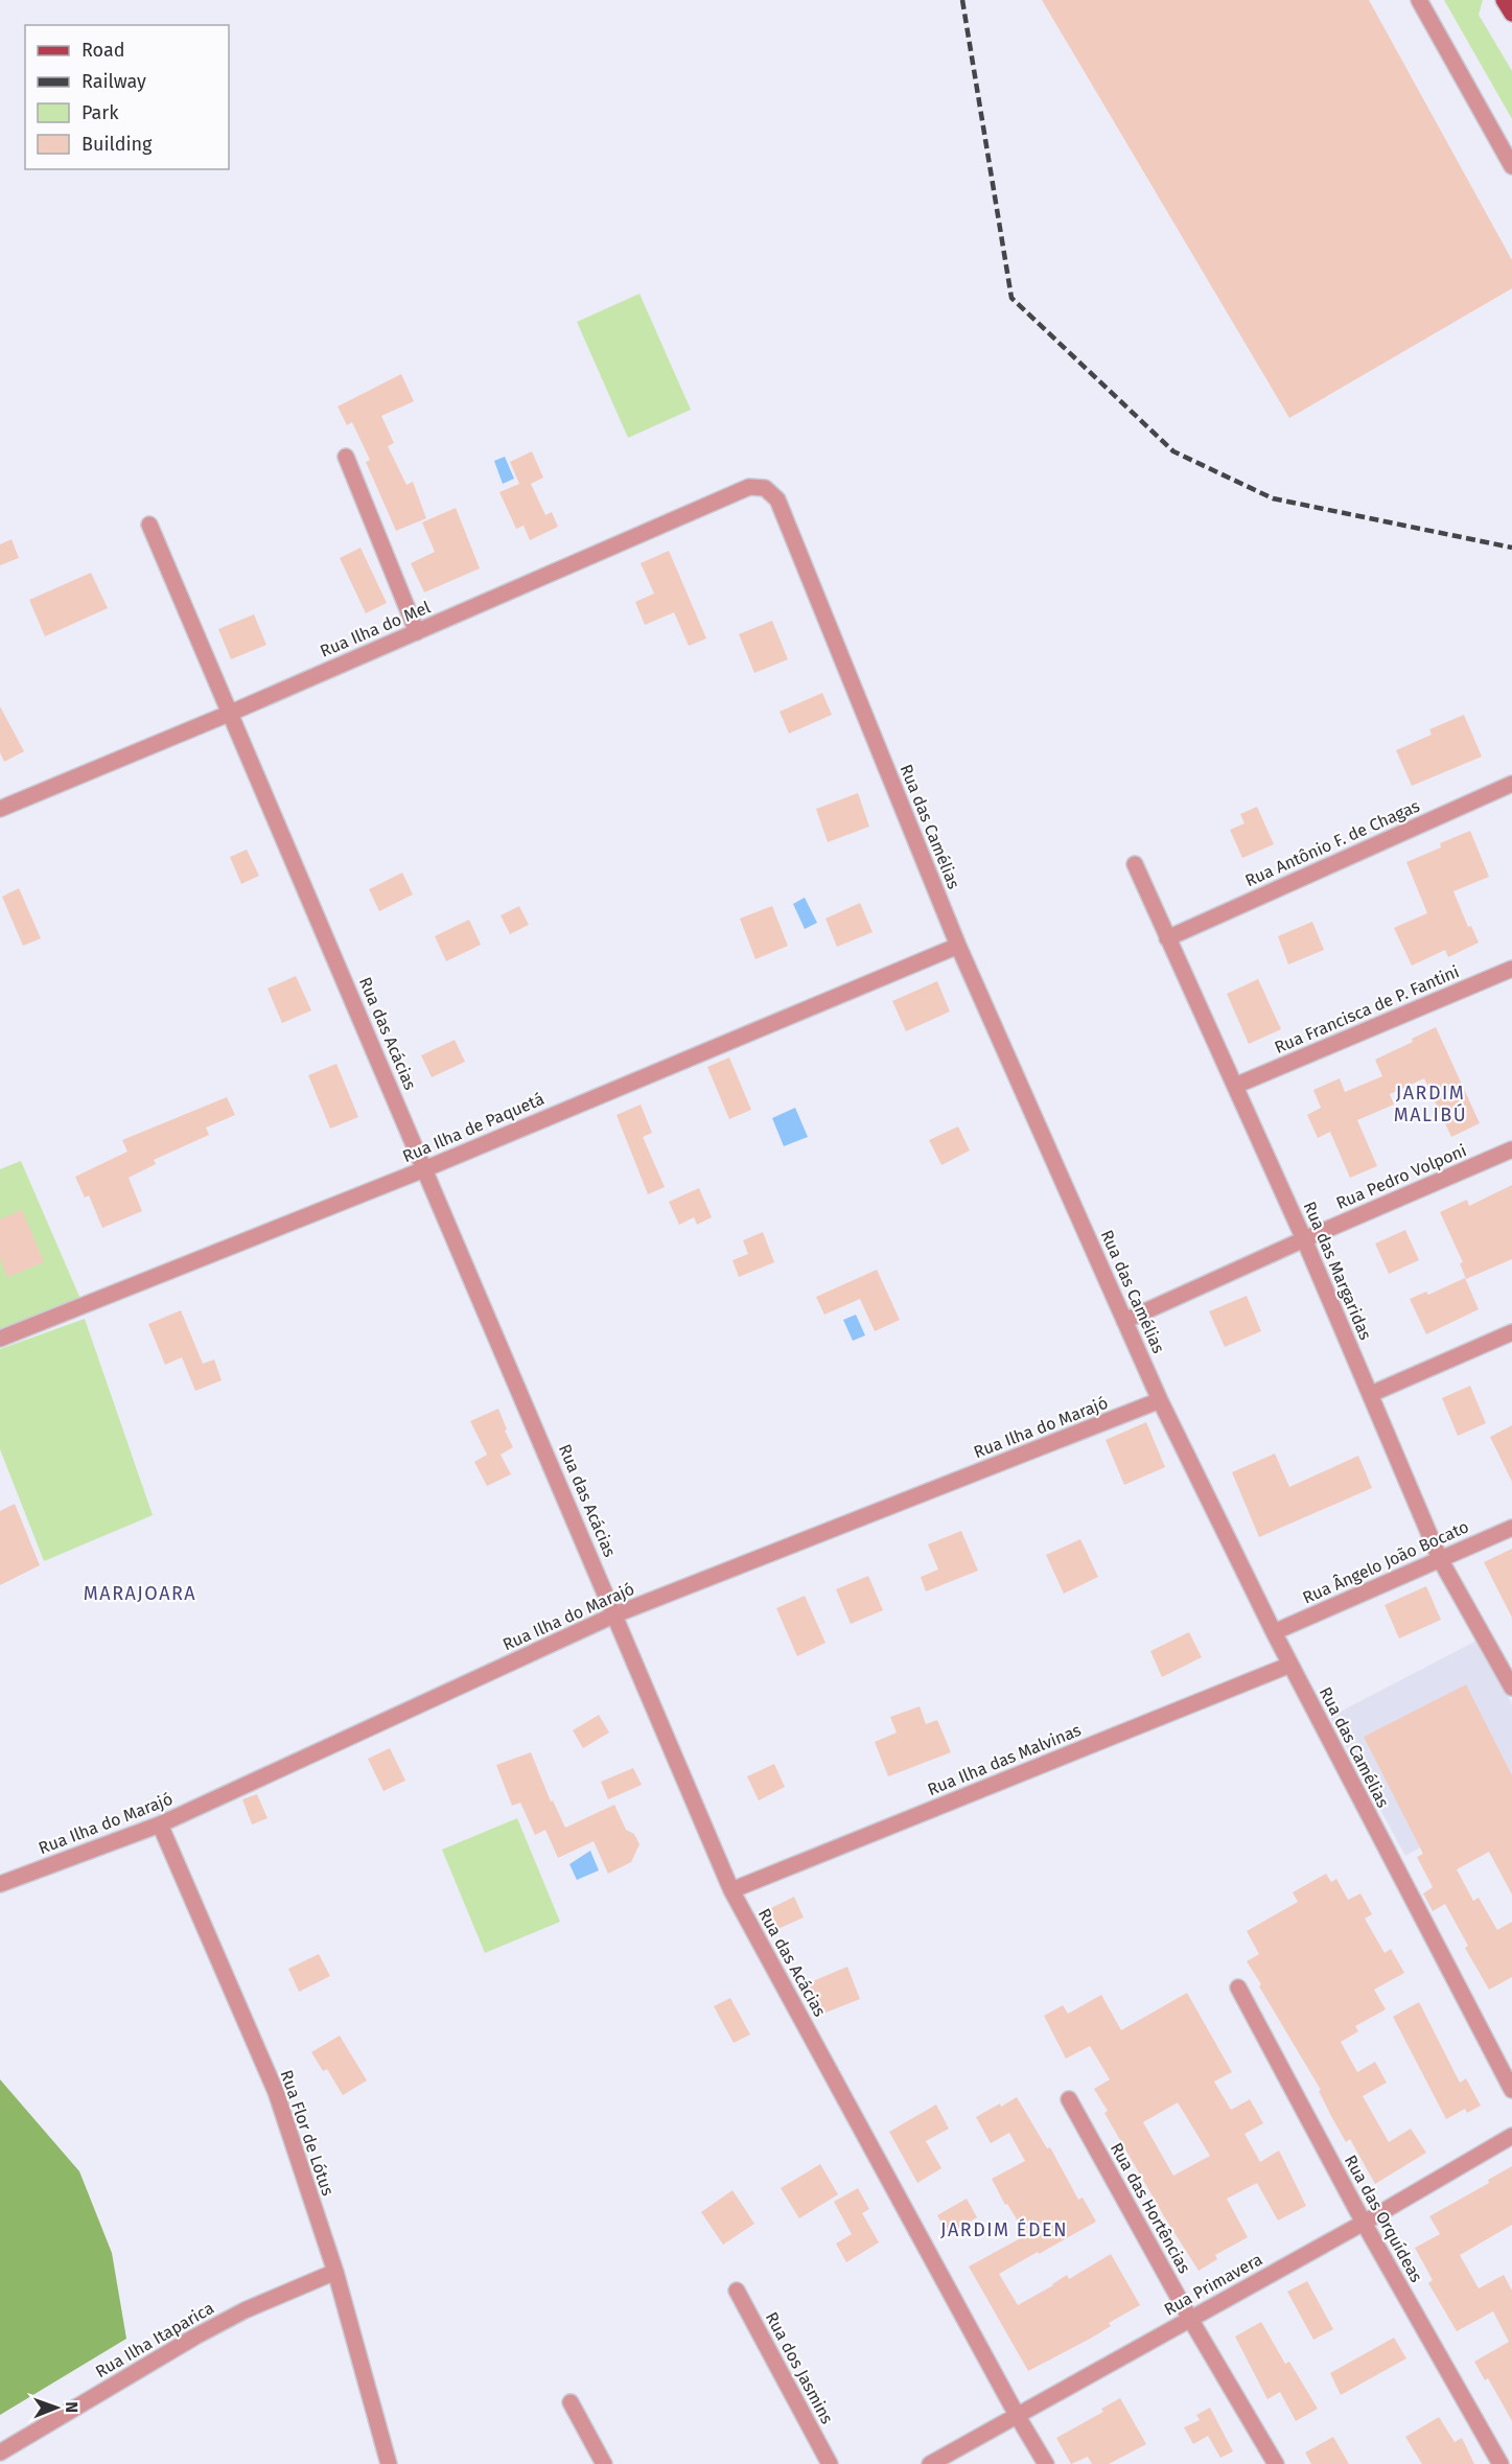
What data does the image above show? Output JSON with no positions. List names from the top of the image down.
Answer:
{
  "streets": {
    "street": [
      "Rua Ilha do Mel",
      "Rua das Camélias",
      "Rua Antônio F. de Chagas",
      "Rua Francisca de P. Fantini",
      "Rua das Acácias",
      "Rua Ilha de Paquetá",
      "Rua Pedro Volponi",
      "Rua das Margaridas",
      "Rua Ilha do Marajó",
      "Rua Ângelo João Bocato",
      "Rua Ilha das Malvinas",
      "Rua Flor de Lótus",
      "Rua das Hortências",
      "Rua das Orquídeas",
      "Rua Primavera",
      "Rua Ilha Itaparica",
      "Rua dos Jasmins"
    ]
  },
  "crossings": [
    ["Rua Ilha do Mel", "Rua das Camélias"],
    ["Rua Ilha do Mel", "Rua das Acácias"],
    ["Rua das Camélias", "Rua Ilha de Paquetá"],
    ["Rua das Camélias", "Rua Pedro Volponi"],
    ["Rua das Camélias", "Rua Ilha do Marajó"],
    ["Rua das Camélias", "Rua Ângelo João Bocato"],
    ["Rua das Camélias", "Rua Ilha das Malvinas"],
    ["Rua Antônio F. de Chagas", "Rua das Margaridas"],
    ["Rua Francisca de P. Fantini", "Rua das Margaridas"],
    ["Rua das Acácias", "Rua Ilha de Paquetá"],
    ["Rua das Acácias", "Rua Ilha do Marajó"],
    ["Rua das Acácias", "Rua Ilha das Malvinas"],
    ["Rua das Acácias", "Rua Primavera"],
    ["Rua Pedro Volponi", "Rua das Margaridas"],
    ["Rua das Margaridas", "Rua Ângelo João Bocato"],
    ["Rua Ilha do Marajó", "Rua Flor de Lótus"],
    ["Rua Flor de Lótus", "Rua Ilha Itaparica"],
    ["Rua das Hortências", "Rua Primavera"],
    ["Rua das Orquídeas", "Rua Primavera"]
  ],
  "districts": ["JARDIM MALIBÚ", "MARAJOARA", "JARDIM ÉDEN"],
  "legend": [
    "Road",
    "Railway",
    "Park",
    "Building"
  ],
  "north": "right"
}
